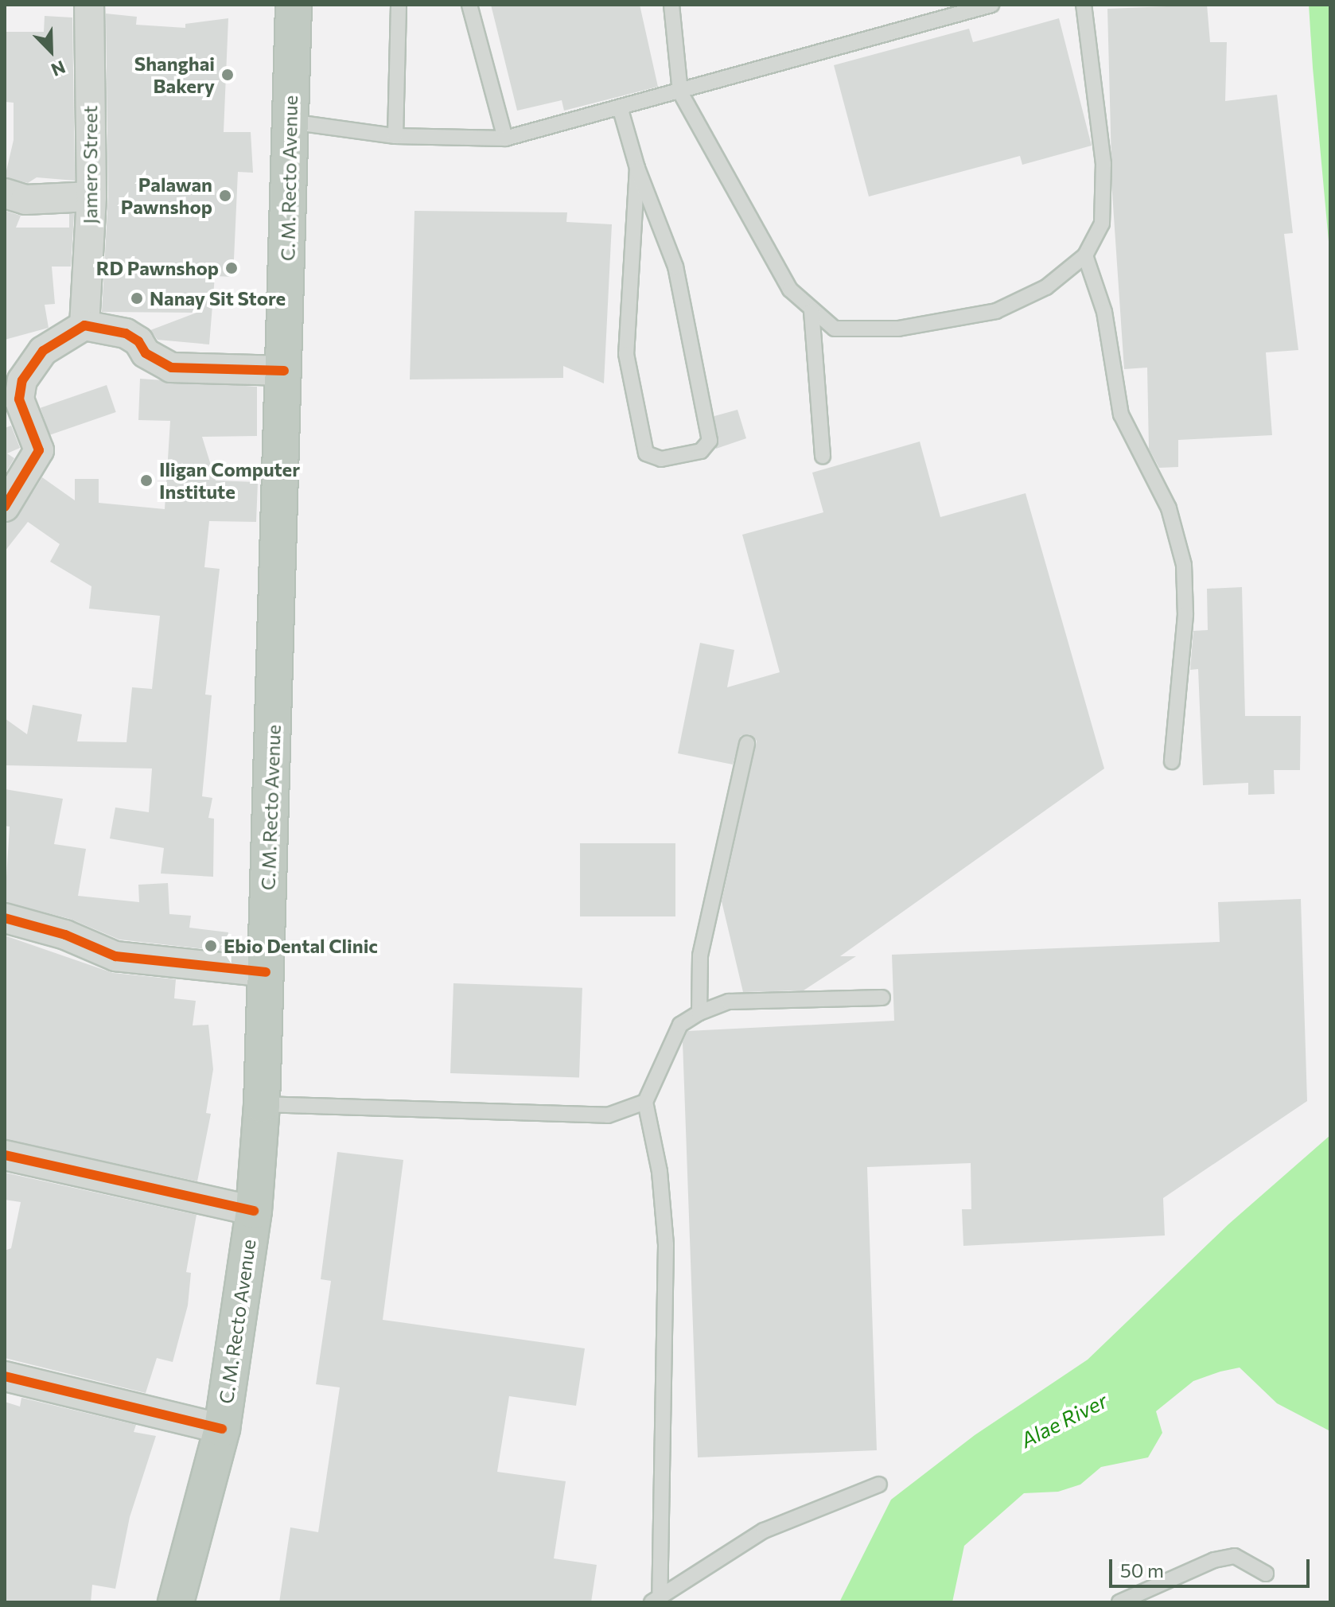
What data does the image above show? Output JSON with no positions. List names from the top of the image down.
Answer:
{
  "streets": {
    "highway": ["C. M. Recto Avenue"],
    "street": ["Jamero Street"]
  },
  "water": ["Alae River"],
  "places": [
    "Shanghai Bakery",
    "Palawan Pawnshop",
    "RD Pawnshop",
    "Nanay Sit Store",
    "Iligan Computer Institute",
    "Ebio Dental Clinic"
  ],
  "scale_bar": "50 m",
  "north": "bottom right"
}
